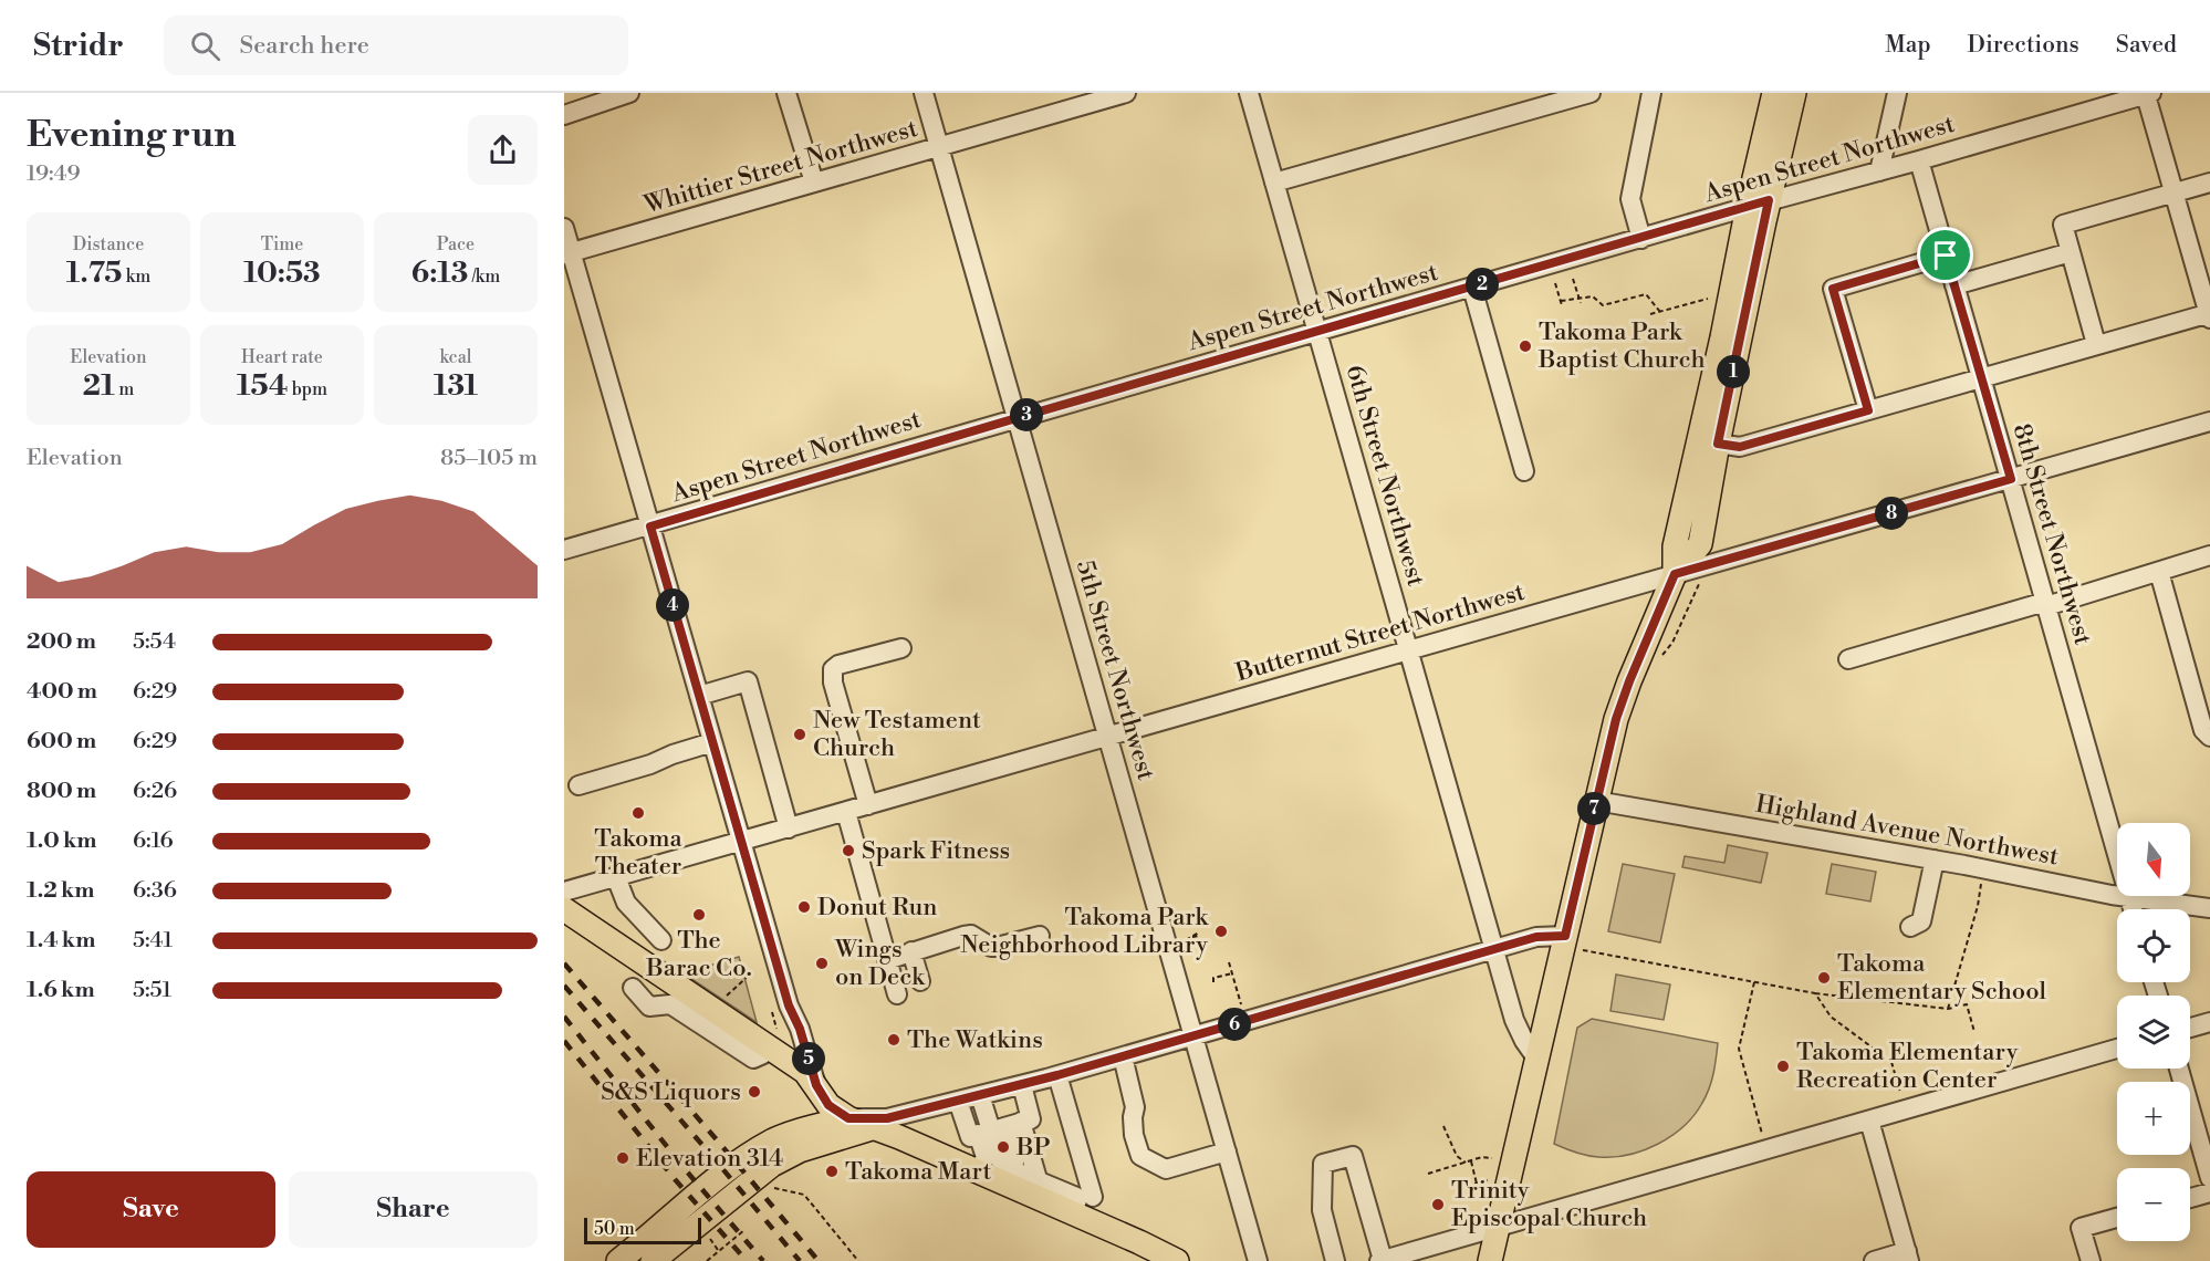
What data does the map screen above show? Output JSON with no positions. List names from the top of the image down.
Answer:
{
  "streets": {
    "street": [
      "Aspen Street Northwest",
      "Whittier Street Northwest",
      "6th Street Northwest",
      "8th Street Northwest",
      "Butternut Street Northwest",
      "5th Street Northwest",
      "Highland Avenue Northwest"
    ]
  },
  "crossings": [
    ["Aspen Street Northwest", "6th Street Northwest"],
    ["Aspen Street Northwest", "8th Street Northwest"],
    ["Aspen Street Northwest", "5th Street Northwest"],
    ["Whittier Street Northwest", "5th Street Northwest"],
    ["6th Street Northwest", "Butternut Street Northwest"],
    ["8th Street Northwest", "Butternut Street Northwest"],
    ["8th Street Northwest", "Highland Avenue Northwest"],
    ["Butternut Street Northwest", "5th Street Northwest"]
  ],
  "places": [
    "Takoma Park Baptist Church",
    "New Testament Church",
    "Takoma Theater",
    "Spark Fitness",
    "Donut Run",
    "The Barac Co.",
    "Takoma Park Neighborhood Library",
    "Wings on Deck",
    "Takoma Elementary School",
    "The Watkins",
    "Takoma Elementary Recreation Center",
    "S&S Liquors",
    "BP",
    "Elevation 314",
    "Takoma Mart",
    "Trinity Episcopal Church"
  ],
  "scale_bar": "50 m",
  "north": "bottom",
  "page": {
    "header": "Stridr",
    "search": "Search here",
    "nav": ["Map", "Directions", "Saved"],
    "heading": ["Evening run", "19:49"],
    "stats": [
      ["Distance", "1.75 km"],
      ["Time", "10:53"],
      ["Pace", "6:13 /km"],
      ["Elevation", "21 m"],
      ["Heart rate", "154 bpm"],
      ["kcal", "131"]
    ],
    "pins": [
      "2",
      "1",
      "3",
      "8",
      "4",
      "7",
      "6",
      "5"
    ],
    "chart": ["Elevation", "85–105 m"],
    "list": [
      {
        "name": "200 m",
        "note": "5:54"
      },
      {
        "name": "400 m",
        "note": "6:29"
      },
      {
        "name": "600 m",
        "note": "6:29"
      },
      {
        "name": "800 m",
        "note": "6:26"
      },
      {
        "name": "1.0 km",
        "note": "6:16"
      },
      {
        "name": "1.2 km",
        "note": "6:36"
      },
      {
        "name": "1.4 km",
        "note": "5:41"
      },
      {
        "name": "1.6 km",
        "note": "5:51"
      }
    ],
    "map_buttons": ["+", "−"],
    "buttons": ["Save", "Share"],
    "scale": "50 m"
  }
}
